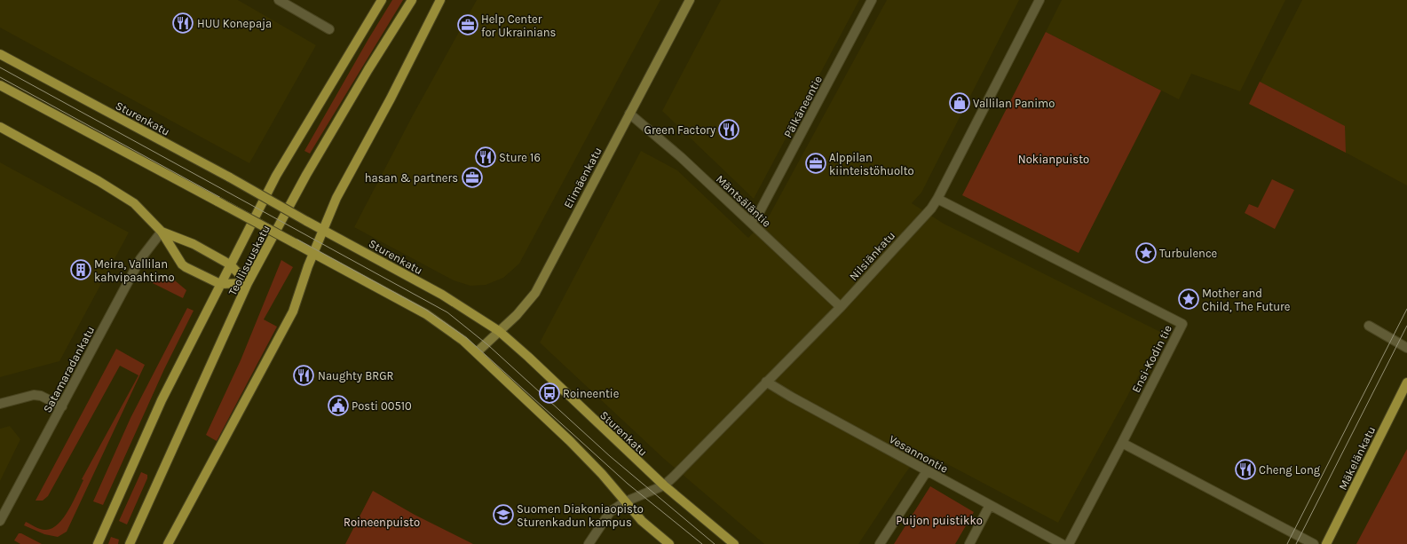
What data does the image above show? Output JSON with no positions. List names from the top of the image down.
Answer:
{
  "streets": {
    "main road": ["Sturenkatu", "Teollisuuskatu", "Mäkelänkatu"],
    "street": [
      "Pälkäneentie",
      "Elimäenkatu",
      "Mäntsäläntie",
      "Nilsiänkatu",
      "Ensi-Kodin tie",
      "Satamaradankatu",
      "Vesannontie"
    ]
  },
  "crossings": [
    ["Pälkäneentie", "Mäntsäläntie"],
    ["Sturenkatu", "Elimäenkatu"],
    ["Sturenkatu", "Nilsiänkatu"],
    ["Elimäenkatu", "Mäntsäläntie"],
    ["Mäntsäläntie", "Nilsiänkatu"],
    ["Nilsiänkatu", "Ensi-Kodin tie"],
    ["Nilsiänkatu", "Vesannontie"]
  ],
  "parks": ["Nokianpuisto", "Puijon puistikko", "Roineenpuisto"],
  "places": {
    "restaurant": [
      "HUU Konepaja",
      "Green Factory",
      "Sture 16",
      "Naughty BRGR",
      "Cheng Long"
    ],
    "office": ["Help Center for Ukrainians", "Alppilan kiinteistöhuolto", "hasan & partners"],
    "shop": ["Vallilan Panimo"],
    "place": ["Turbulence", "Mother and Child, The Future"],
    "building": ["Meira, Vallilan kahvipaahtimo"],
    "bus stop": ["Roineentie"],
    "public building": ["Posti 00510"],
    "school or university": ["Suomen Diakoniaopisto Sturenkadun kampus"]
  }
}
